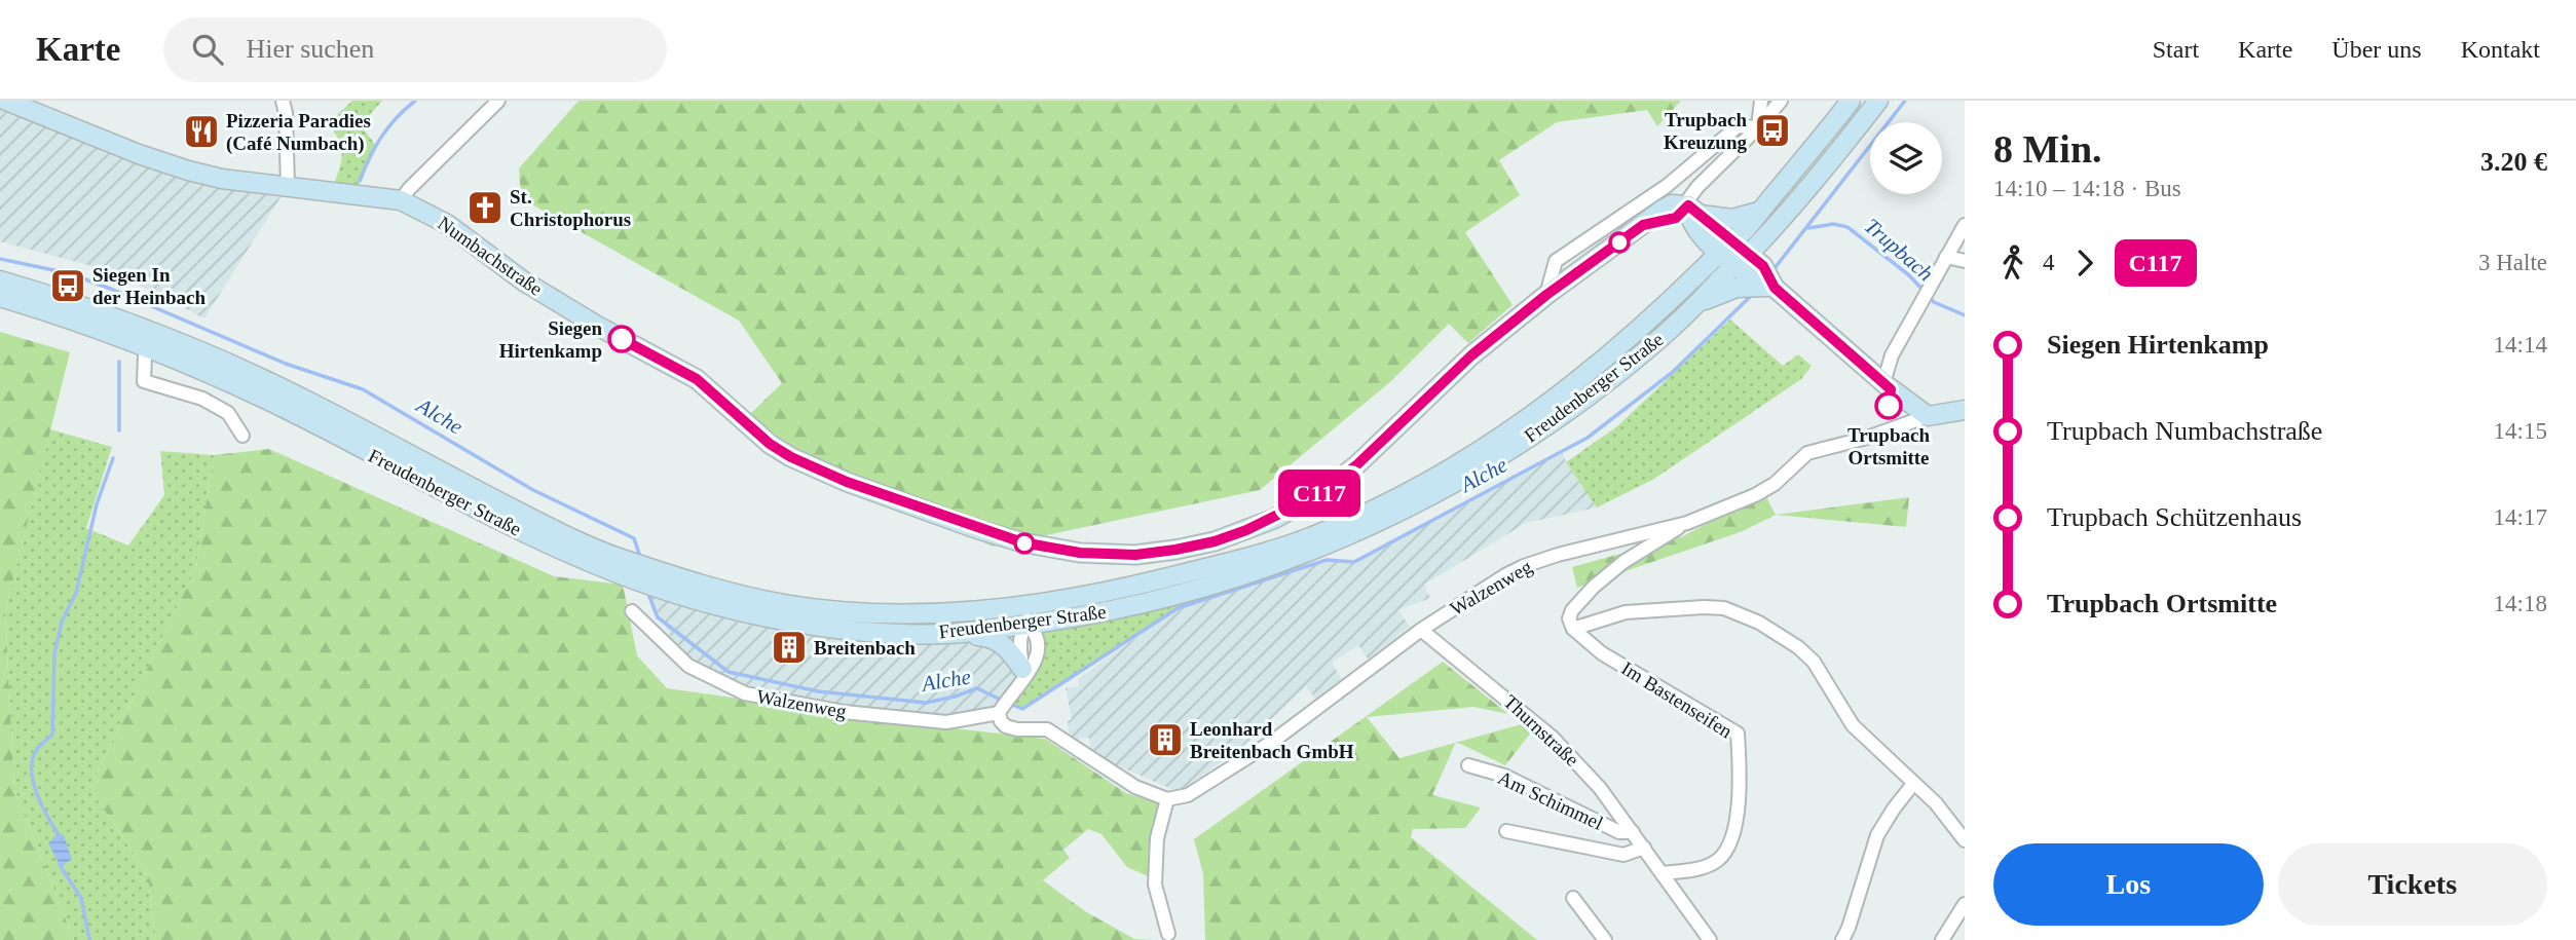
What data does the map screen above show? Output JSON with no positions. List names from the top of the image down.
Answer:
{
  "streets": {
    "main road": ["Numbachstraße", "Freudenberger Straße"],
    "street": [
      "Walzenweg",
      "Im Bastenseifen",
      "Thurnstraße",
      "Am Schimmel"
    ]
  },
  "crossings": [
    ["Walzenweg", "Thurnstraße"],
    ["Im Bastenseifen", "Thurnstraße"],
    ["Thurnstraße", "Am Schimmel"]
  ],
  "water": ["Trupbach", "Alche"],
  "places": {
    "bus stop": ["Trupbach Kreuzung", "Siegen In der Heinbach"],
    "restaurant": ["Pizzeria Paradies (Café Numbach)"],
    "church": ["St. Christophorus"],
    "other": ["Siegen Hirtenkamp", "Trupbach Ortsmitte"],
    "building": ["Breitenbach", "Leonhard Breitenbach GmbH"]
  },
  "lines": ["bus line C117"],
  "page": {
    "header": "Karte",
    "search": "Hier suchen",
    "nav": [
      "Start",
      "Karte",
      "Über uns",
      "Kontakt"
    ],
    "on_map": "C117",
    "heading": ["8 Min.", "14:10 – 14:18 · Bus", "3.20 €"],
    "legs": ["4", "C117", "3 Halte"],
    "list": [
      {
        "name": "Siegen Hirtenkamp",
        "value": "14:14"
      },
      {
        "name": "Trupbach Numbachstraße",
        "value": "14:15"
      },
      {
        "name": "Trupbach Schützenhaus",
        "value": "14:17"
      },
      {
        "name": "Trupbach Ortsmitte",
        "value": "14:18"
      }
    ],
    "buttons": ["Los", "Tickets"]
  }
}
